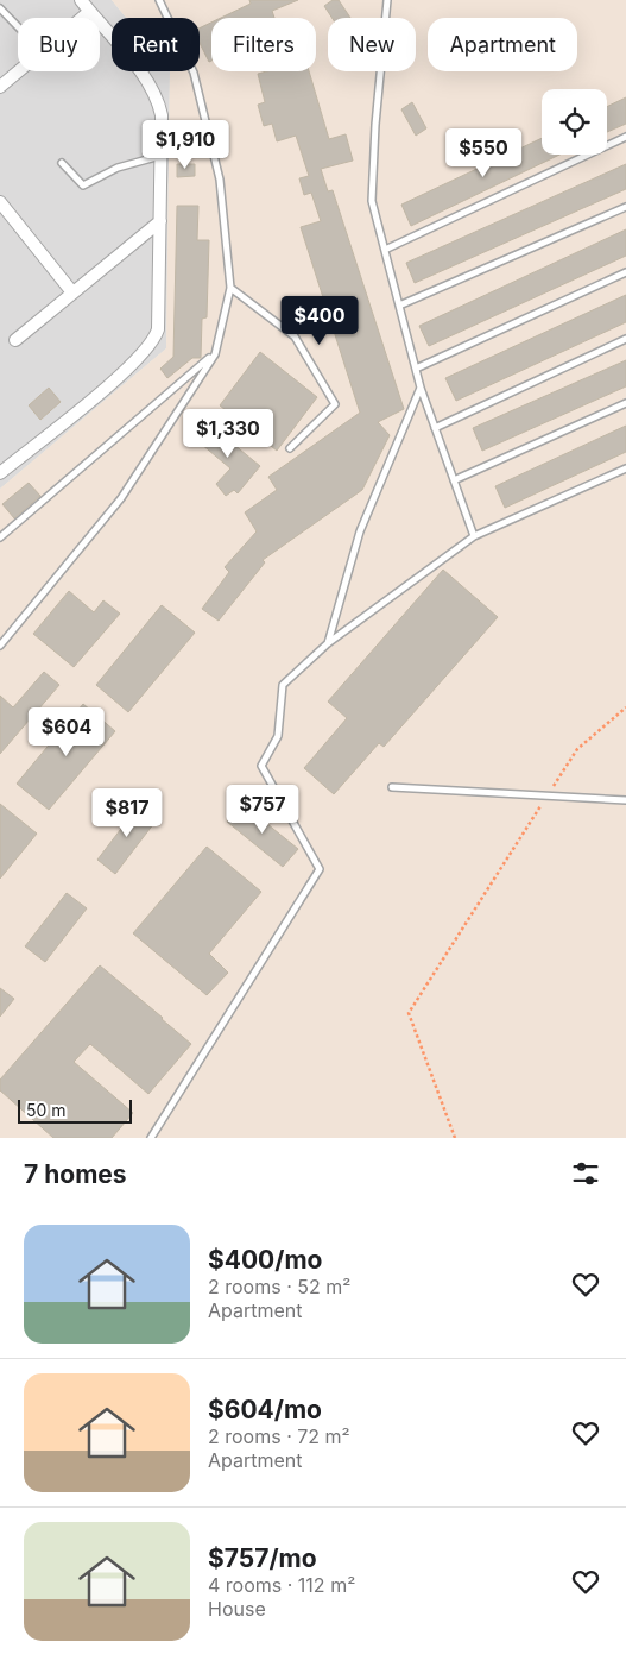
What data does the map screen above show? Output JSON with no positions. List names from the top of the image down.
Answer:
{
  "scale_bar": "50 m",
  "page": {
    "chip": [
      "Buy",
      "Rent",
      "Filters",
      "New",
      "Apartment"
    ],
    "price": [
      "$1,910",
      "$550",
      "$400",
      "$1,330",
      "$604",
      "$757",
      "$817"
    ],
    "scale": "50 m",
    "heading": "7 homes",
    "list": [
      {
        "name": "$400/mo",
        "note": "2 rooms · 52 m² · Apartment"
      },
      {
        "name": "$604/mo",
        "note": "2 rooms · 72 m² · Apartment"
      },
      {
        "name": "$757/mo",
        "note": "4 rooms · 112 m² · House"
      }
    ]
  }
}
